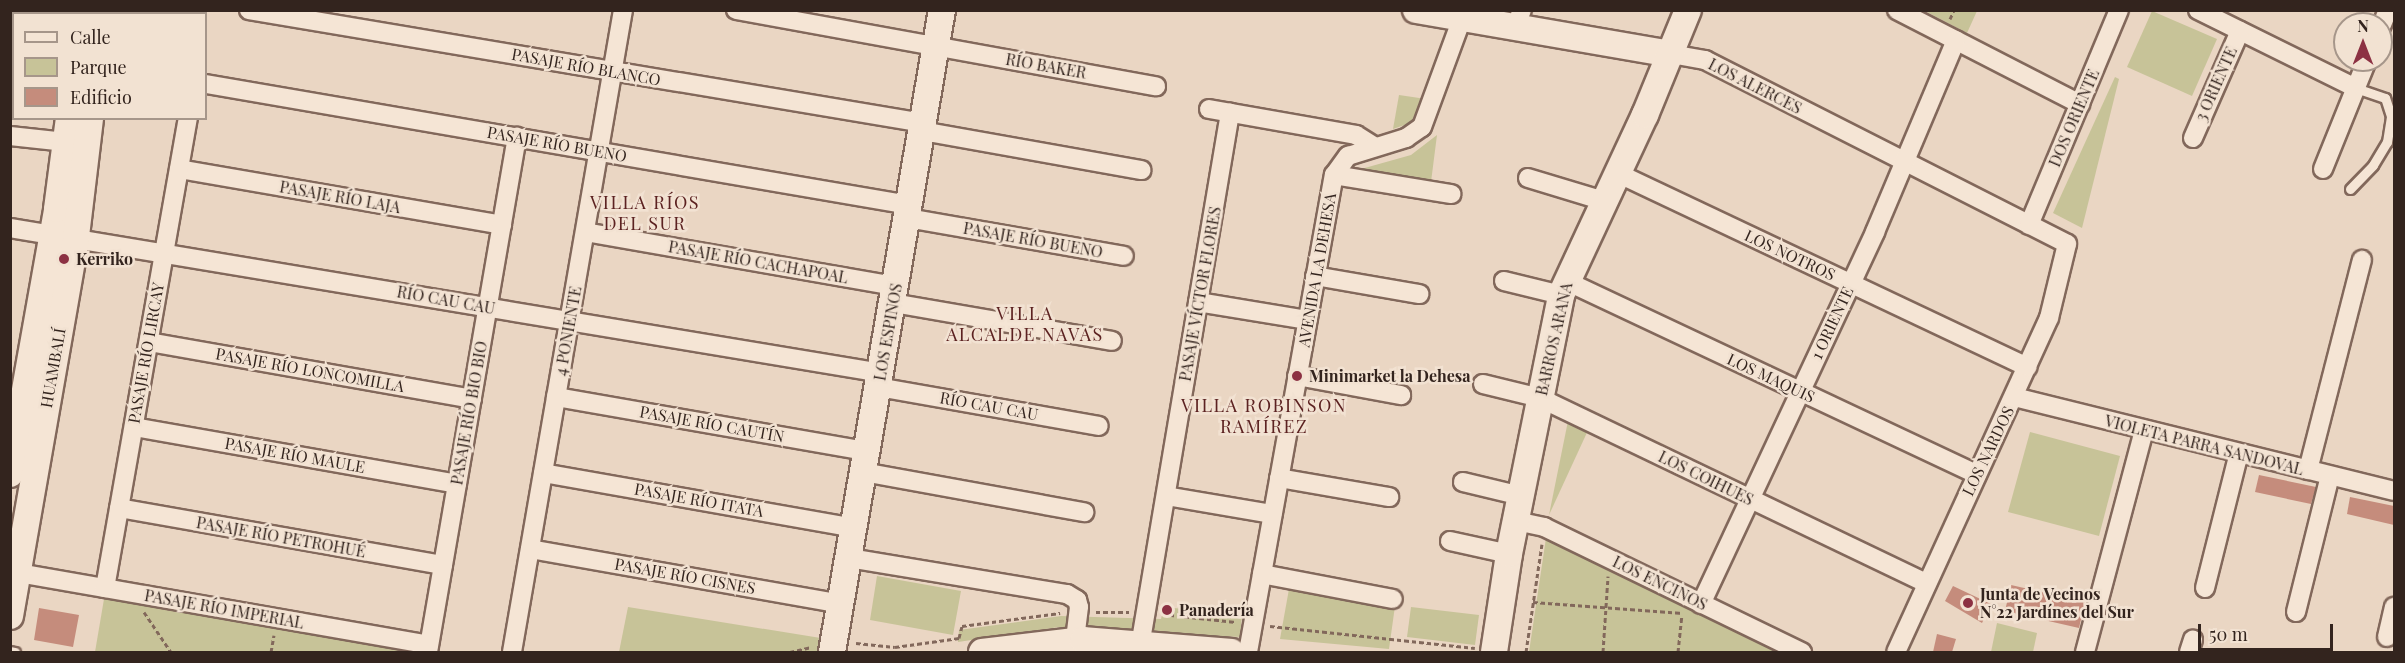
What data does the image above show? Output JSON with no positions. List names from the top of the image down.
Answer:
{
  "streets": {
    "street": [
      "RÍO BAKER",
      "PASAJE RÍO BLANCO",
      "3 ORIENTE",
      "LOS ALERCES",
      "DOS ORIENTE",
      "PASAJE RÍO BUENO",
      "PASAJE RÍO LAJA",
      "LOS NOTROS",
      "PASAJE RÍO CACHAPOAL",
      "AVENIDA LA DEHESA",
      "PASAJE VÍCTOR FLORES",
      "RÍO CAU CAU",
      "1 ORIENTE",
      "4 PONIENTE",
      "LOS ESPINOS",
      "BARROS ARANA",
      "PASAJE RÍO LIRCAY",
      "HUAMBALÍ",
      "PASAJE RÍO LONCOMILLA",
      "LOS MAQUIS",
      "PASAJE RÍO BIO BIO",
      "PASAJE RÍO CAUTÍN",
      "VIOLETA PARRA SANDOVAL",
      "LOS NARDOS",
      "PASAJE RÍO MAULE",
      "LOS COIHUES",
      "PASAJE RÍO ITATA",
      "PASAJE RÍO PETROHUÉ",
      "PASAJE RÍO CISNES",
      "LOS ENCINOS",
      "PASAJE RÍO IMPERIAL"
    ]
  },
  "crossings": [
    ["RÍO BAKER", "LOS ESPINOS"],
    ["PASAJE RÍO BLANCO", "4 PONIENTE"],
    ["PASAJE RÍO BLANCO", "LOS ESPINOS"],
    ["LOS ALERCES", "DOS ORIENTE"],
    ["LOS ALERCES", "AVENIDA LA DEHESA"],
    ["LOS ALERCES", "1 ORIENTE"],
    ["LOS ALERCES", "BARROS ARANA"],
    ["LOS ALERCES", "LOS NARDOS"],
    ["PASAJE RÍO BUENO", "4 PONIENTE"],
    ["PASAJE RÍO BUENO", "LOS ESPINOS"],
    ["PASAJE RÍO BUENO", "PASAJE RÍO BIO BIO"],
    ["PASAJE RÍO LAJA", "PASAJE RÍO LIRCAY"],
    ["PASAJE RÍO LAJA", "PASAJE RÍO BIO BIO"],
    ["LOS NOTROS", "1 ORIENTE"],
    ["LOS NOTROS", "BARROS ARANA"],
    ["LOS NOTROS", "LOS NARDOS"],
    ["PASAJE RÍO CACHAPOAL", "4 PONIENTE"],
    ["PASAJE RÍO CACHAPOAL", "LOS ESPINOS"],
    ["RÍO CAU CAU", "4 PONIENTE"],
    ["RÍO CAU CAU", "LOS ESPINOS"],
    ["RÍO CAU CAU", "PASAJE RÍO LIRCAY"],
    ["RÍO CAU CAU", "HUAMBALÍ"],
    ["RÍO CAU CAU", "PASAJE RÍO BIO BIO"],
    ["1 ORIENTE", "LOS MAQUIS"],
    ["1 ORIENTE", "LOS COIHUES"],
    ["1 ORIENTE", "LOS ENCINOS"],
    ["4 PONIENTE", "PASAJE RÍO CAUTÍN"],
    ["4 PONIENTE", "PASAJE RÍO ITATA"],
    ["4 PONIENTE", "PASAJE RÍO CISNES"],
    ["LOS ESPINOS", "PASAJE RÍO CAUTÍN"],
    ["LOS ESPINOS", "PASAJE RÍO ITATA"],
    ["LOS ESPINOS", "PASAJE RÍO CISNES"],
    ["BARROS ARANA", "LOS MAQUIS"],
    ["BARROS ARANA", "LOS COIHUES"],
    ["BARROS ARANA", "LOS ENCINOS"],
    ["PASAJE RÍO LIRCAY", "PASAJE RÍO LONCOMILLA"],
    ["PASAJE RÍO LIRCAY", "PASAJE RÍO MAULE"],
    ["PASAJE RÍO LIRCAY", "PASAJE RÍO PETROHUÉ"],
    ["PASAJE RÍO LIRCAY", "PASAJE RÍO IMPERIAL"],
    ["HUAMBALÍ", "PASAJE RÍO IMPERIAL"],
    ["PASAJE RÍO LONCOMILLA", "PASAJE RÍO BIO BIO"],
    ["LOS MAQUIS", "LOS NARDOS"],
    ["PASAJE RÍO BIO BIO", "PASAJE RÍO MAULE"],
    ["PASAJE RÍO BIO BIO", "PASAJE RÍO PETROHUÉ"],
    ["PASAJE RÍO BIO BIO", "PASAJE RÍO IMPERIAL"],
    ["VIOLETA PARRA SANDOVAL", "LOS NARDOS"],
    ["LOS NARDOS", "LOS COIHUES"]
  ],
  "districts": ["VILLA RÍOS DEL SUR", "VILLA ALCALDE NAVAS", "VILLA ROBINSON RAMÍREZ"],
  "places": [
    "Kerriko",
    "Minimarket la Dehesa",
    "Junta de Vecinos N°22 Jardínes del Sur",
    "Panadería"
  ],
  "legend": ["Calle", "Parque", "Edificio"],
  "scale_bar": "50 m",
  "north": "top"
}
